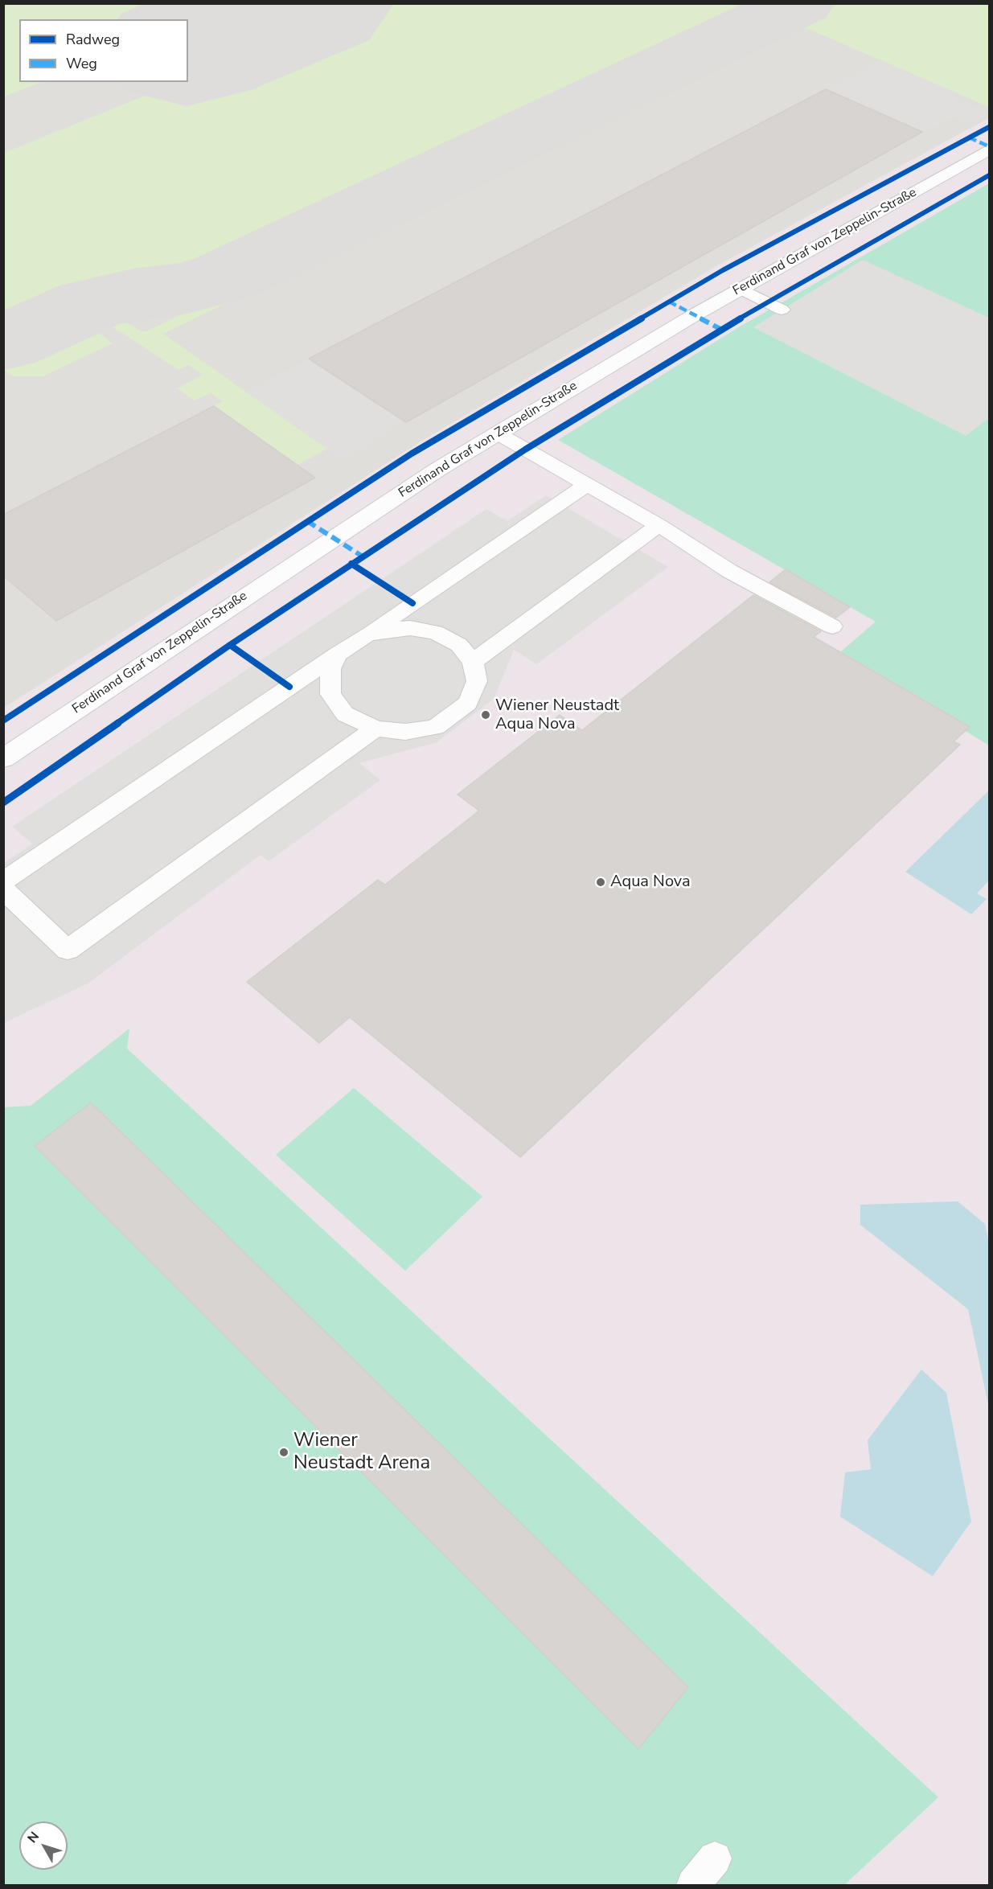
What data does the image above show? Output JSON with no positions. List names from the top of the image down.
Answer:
{
  "streets": {
    "street": ["Ferdinand Graf von Zeppelin-Straße"]
  },
  "places": ["Wiener Neustadt Aqua Nova", "Aqua Nova", "Wiener Neustadt Arena"],
  "legend": ["Radweg", "Weg"],
  "north": "top left"
}
